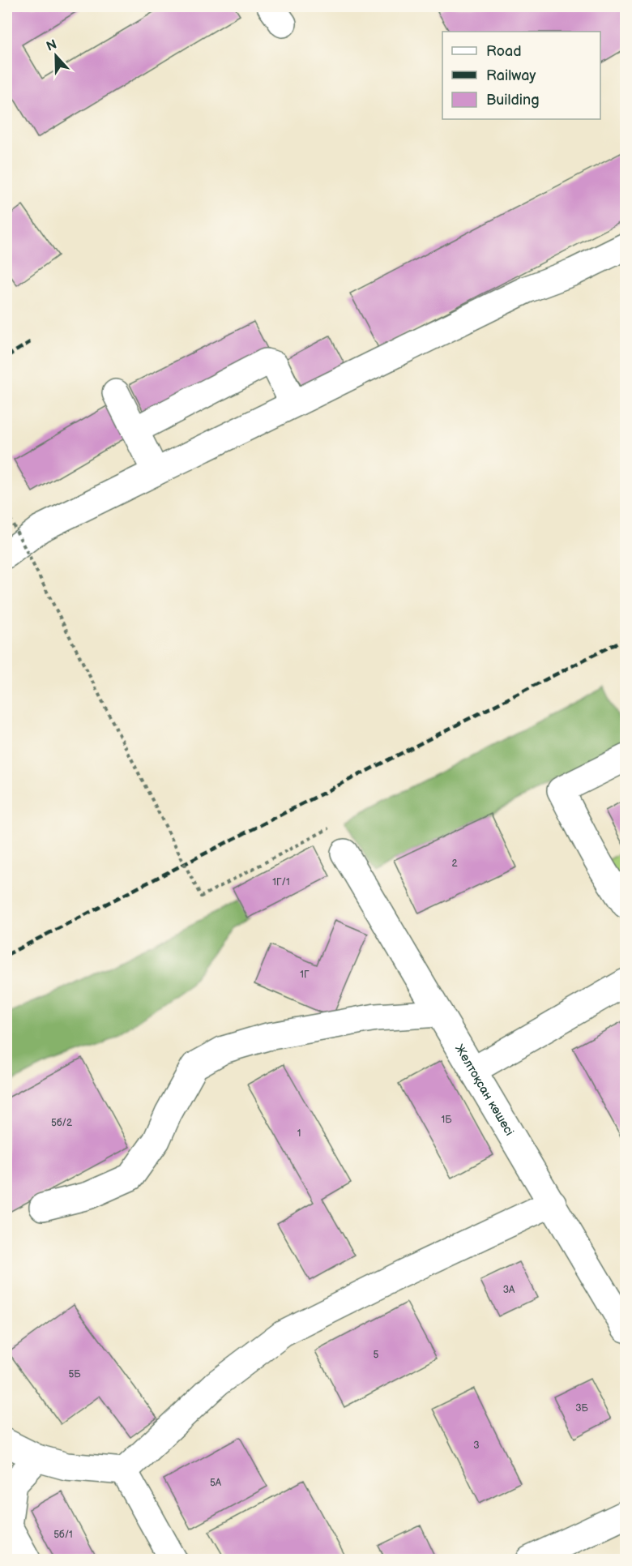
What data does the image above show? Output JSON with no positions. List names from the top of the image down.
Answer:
{
  "streets": {
    "street": ["Желтоқсан көшесі"]
  },
  "house_numbers": [
    "2",
    "1Г/1",
    "1Г",
    "1Б",
    "5б/2",
    "1",
    "3А",
    "5",
    "5Б",
    "3Б",
    "3",
    "5А",
    "5б/1"
  ],
  "legend": ["Road", "Railway", "Building"],
  "north": "top"
}
